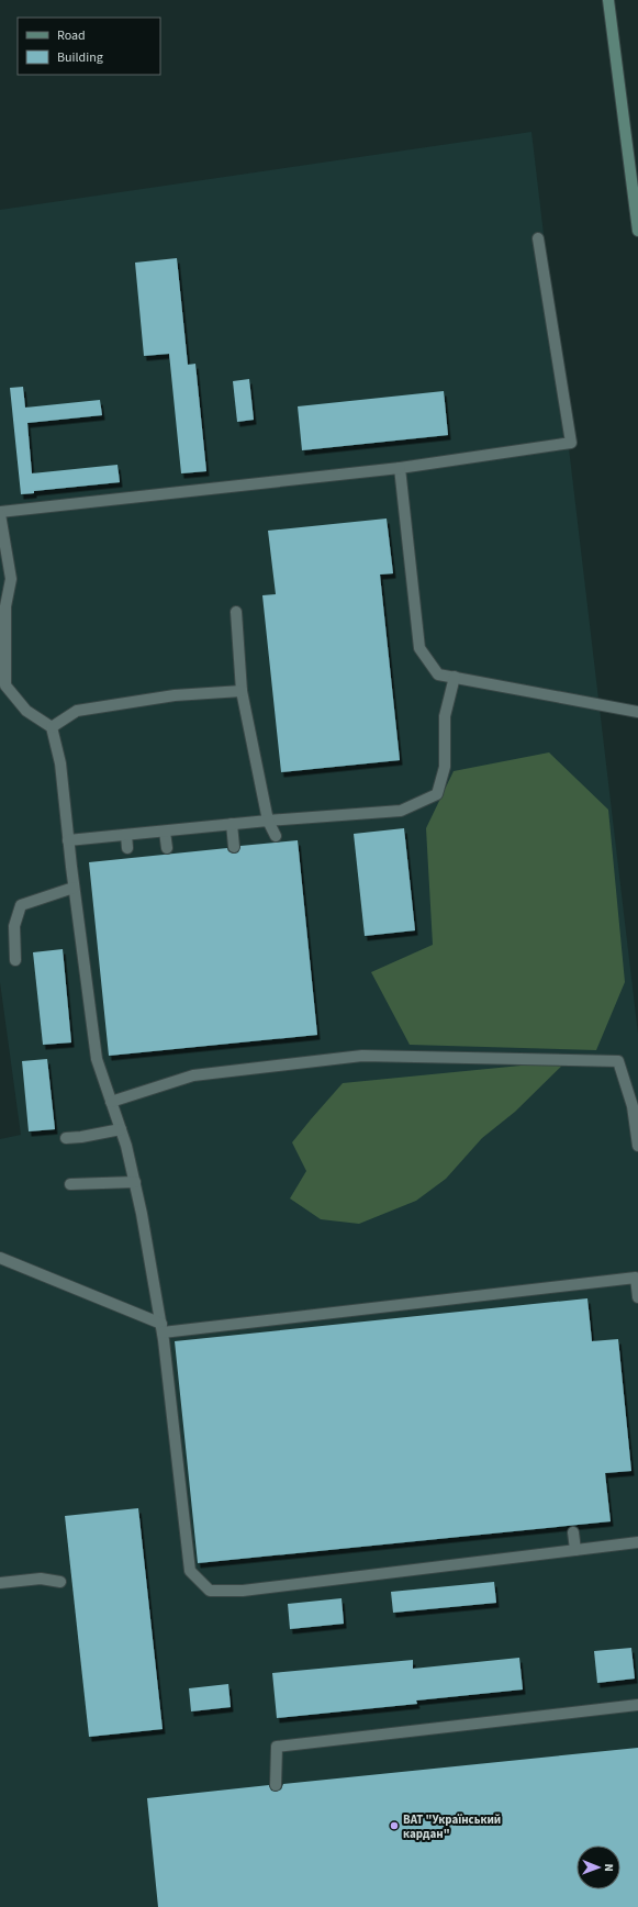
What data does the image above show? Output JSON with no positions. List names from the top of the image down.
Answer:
{
  "places": ["ВАТ \"Український кардан\""],
  "legend": ["Road", "Building"],
  "north": "right"
}
